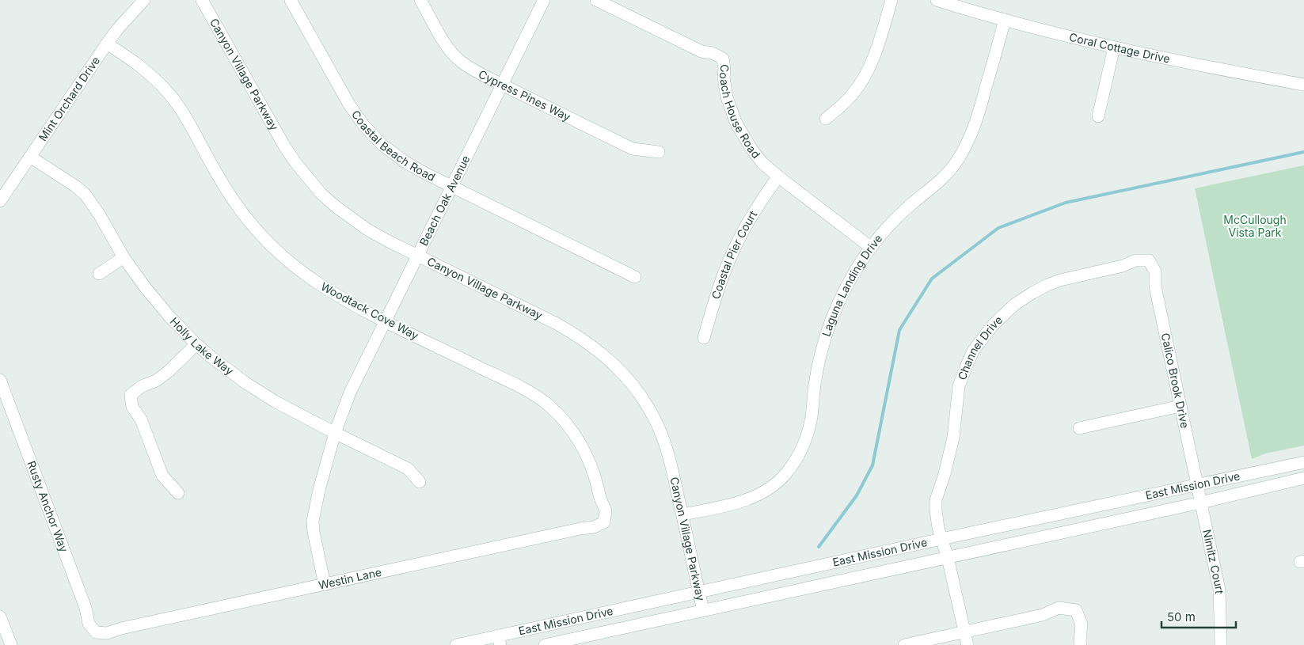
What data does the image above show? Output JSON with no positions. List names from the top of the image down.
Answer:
{
  "streets": {
    "street": [
      "Coral Cottage Drive",
      "Canyon Village Parkway",
      "Cypress Pines Way",
      "Mint Orchard Drive",
      "Coach House Road",
      "Coastal Beach Road",
      "Beach Oak Avenue",
      "Coastal Pier Court",
      "Laguna Landing Drive",
      "Woodtack Cove Way",
      "Holly Lake Way",
      "Channel Drive",
      "Calico Brook Drive",
      "East Mission Drive",
      "Rusty Anchor Way",
      "Nimitz Court",
      "Westin Lane"
    ]
  },
  "crossings": [
    ["Coral Cottage Drive", "Laguna Landing Drive"],
    ["Canyon Village Parkway", "Beach Oak Avenue"],
    ["Canyon Village Parkway", "Laguna Landing Drive"],
    ["Canyon Village Parkway", "East Mission Drive"],
    ["Cypress Pines Way", "Beach Oak Avenue"],
    ["Mint Orchard Drive", "Woodtack Cove Way"],
    ["Mint Orchard Drive", "Holly Lake Way"],
    ["Coach House Road", "Coastal Pier Court"],
    ["Coach House Road", "Laguna Landing Drive"],
    ["Coastal Beach Road", "Beach Oak Avenue"],
    ["Beach Oak Avenue", "Woodtack Cove Way"],
    ["Beach Oak Avenue", "Holly Lake Way"],
    ["Beach Oak Avenue", "Westin Lane"],
    ["Woodtack Cove Way", "Westin Lane"],
    ["Channel Drive", "Calico Brook Drive"],
    ["Channel Drive", "East Mission Drive"],
    ["Calico Brook Drive", "East Mission Drive"],
    ["Calico Brook Drive", "Nimitz Court"],
    ["East Mission Drive", "Nimitz Court"],
    ["Rusty Anchor Way", "Westin Lane"]
  ],
  "parks": ["McCullough Vista Park"],
  "scale_bar": "50 m"
}
